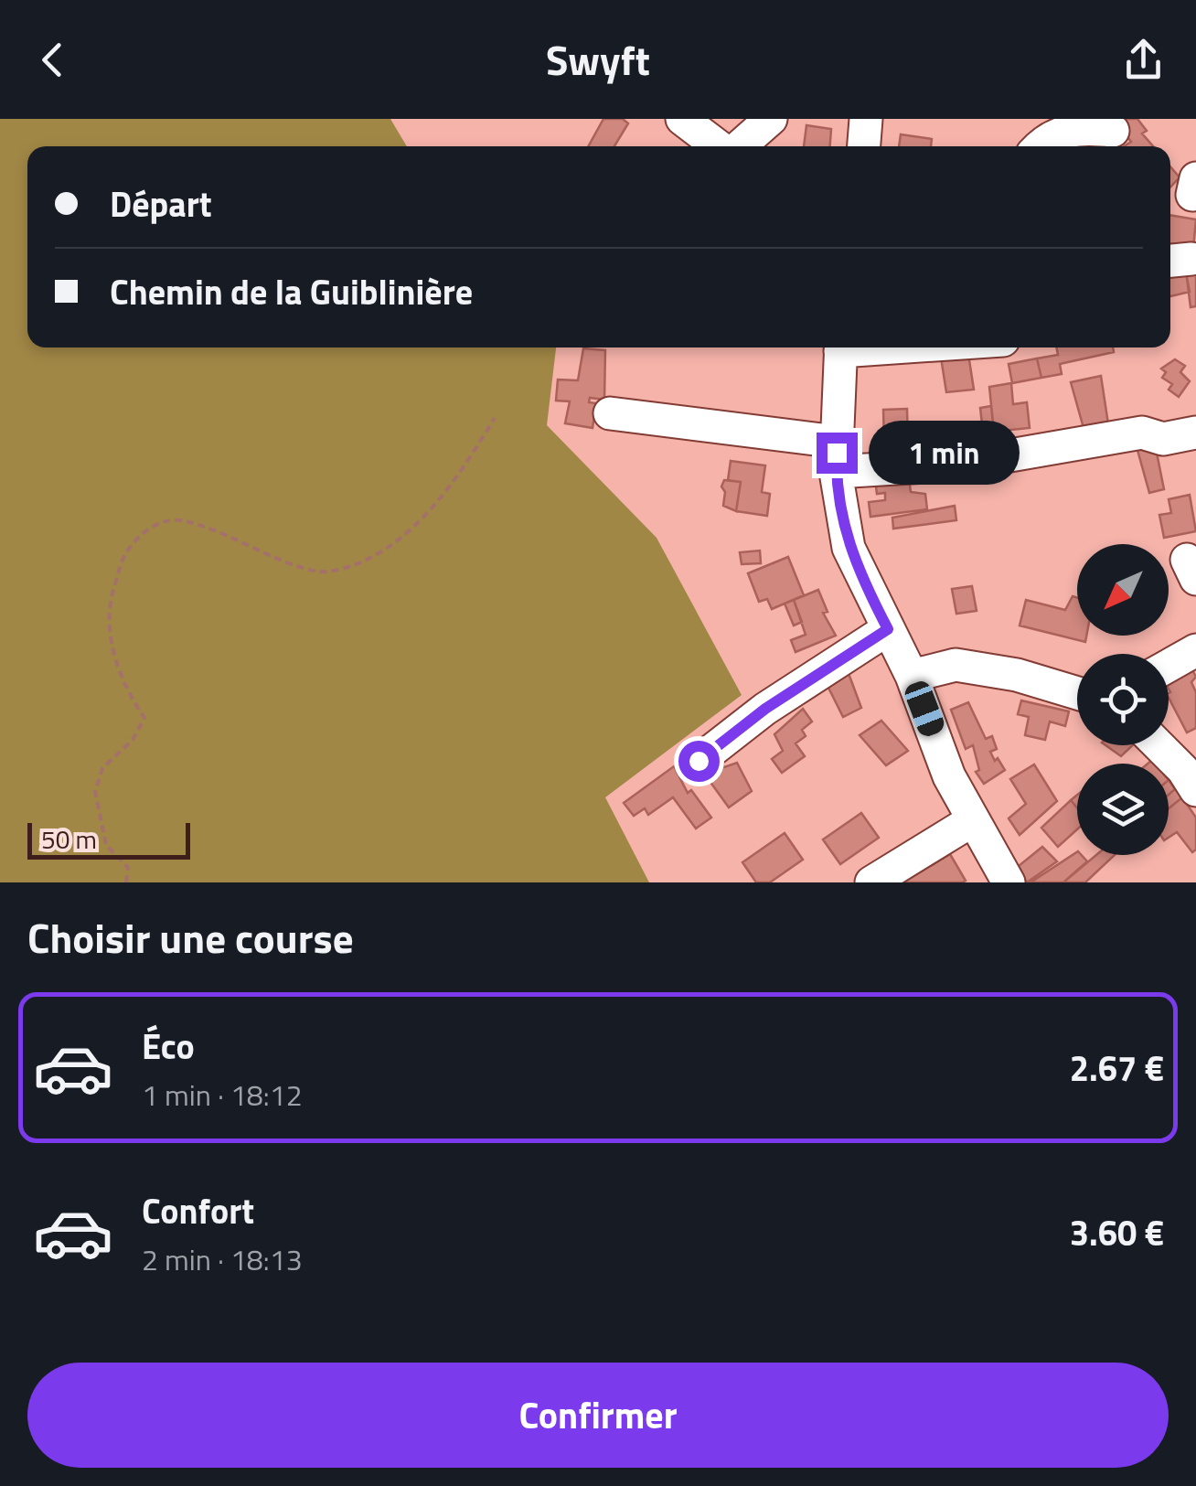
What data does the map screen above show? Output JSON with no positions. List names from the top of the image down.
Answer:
{
  "scale_bar": "50 m",
  "north": "bottom left",
  "page": {
    "header": "Swyft",
    "banner": ["Départ", "Chemin de la Guiblinière"],
    "bubble": "1 min",
    "scale": "50 m",
    "heading": "Choisir une course",
    "list": [
      {
        "name": "Éco",
        "note": "1 min · 18:12",
        "value": "2.67 €"
      },
      {
        "name": "Confort",
        "note": "2 min · 18:13",
        "value": "3.60 €"
      }
    ],
    "buttons": "Confirmer"
  }
}
